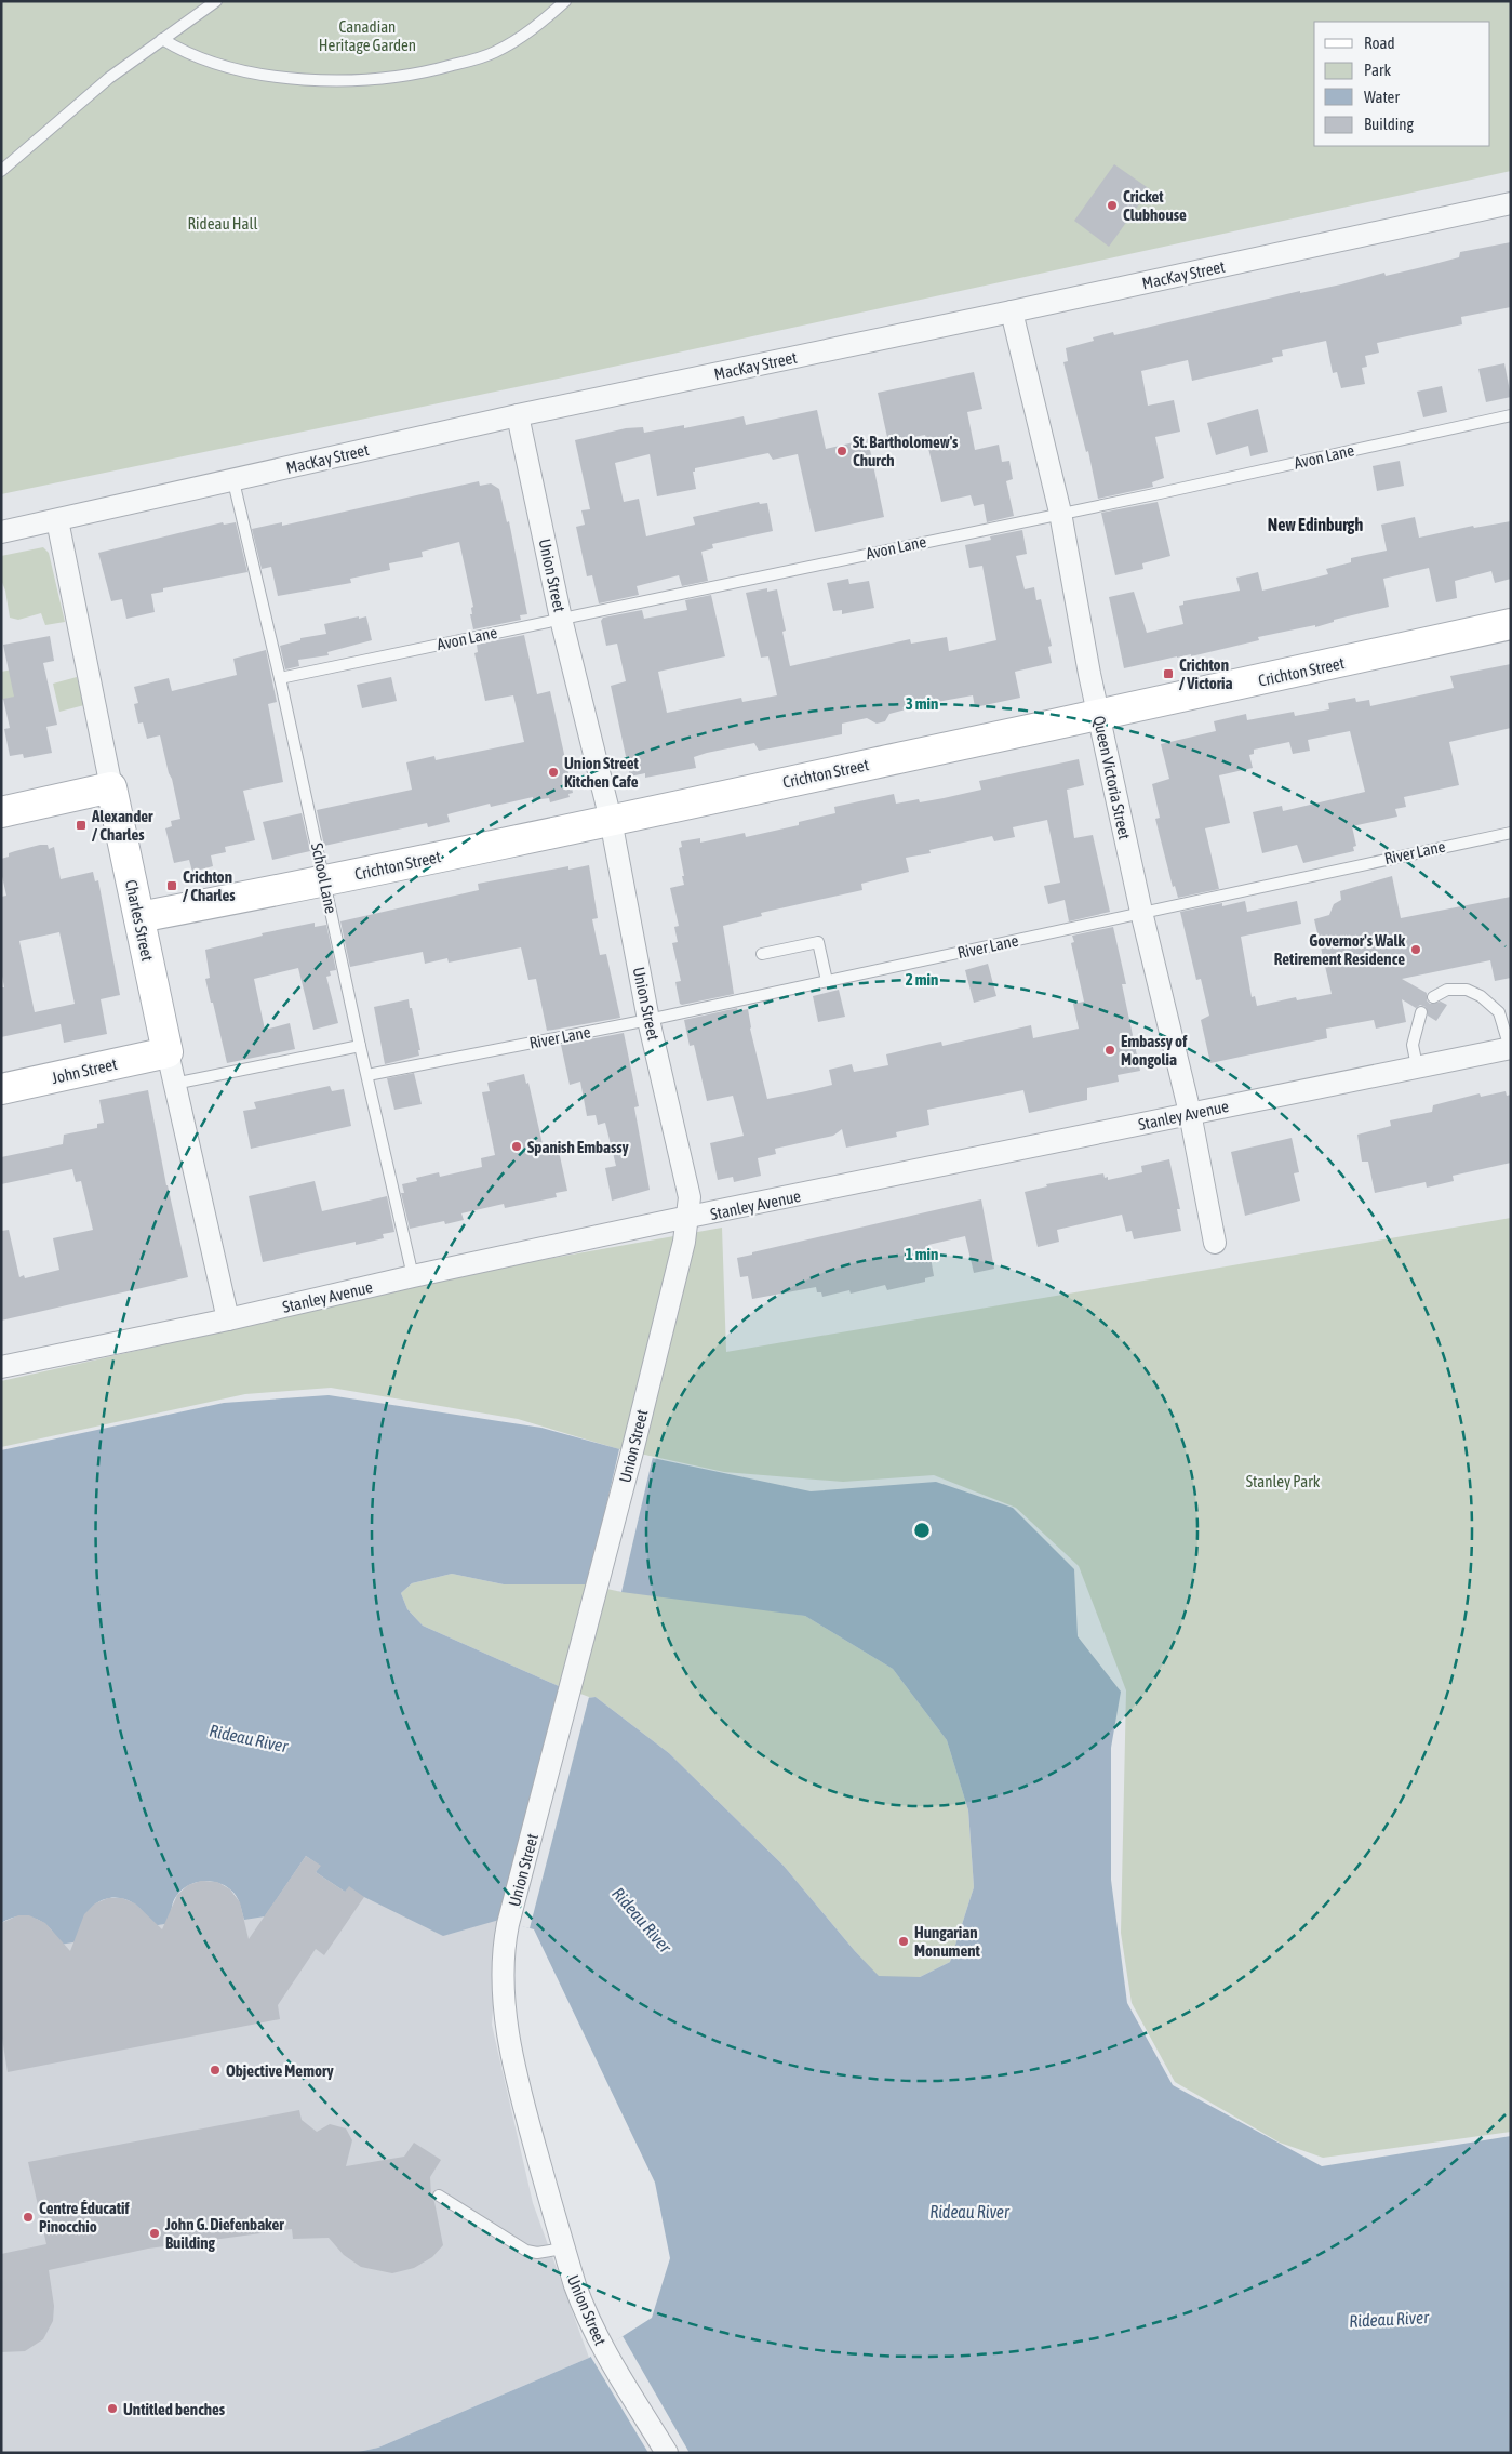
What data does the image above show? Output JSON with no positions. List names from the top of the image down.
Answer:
{
  "streets": {
    "street": [
      "MacKay Street",
      "Union Street",
      "Crichton Street",
      "Queen Victoria Street",
      "Charles Street",
      "John Street",
      "Stanley Avenue"
    ],
    "lane": ["Avon Lane", "River Lane", "School Lane"]
  },
  "crossings": [
    ["MacKay Street", "Union Street"],
    ["MacKay Street", "Queen Victoria Street"],
    ["MacKay Street", "School Lane"],
    ["MacKay Street", "Charles Street"],
    ["Avon Lane", "Union Street"],
    ["Avon Lane", "Queen Victoria Street"],
    ["Avon Lane", "School Lane"],
    ["Union Street", "Crichton Street"],
    ["Union Street", "River Lane"],
    ["Union Street", "Stanley Avenue"],
    ["Crichton Street", "Queen Victoria Street"],
    ["Crichton Street", "School Lane"],
    ["Crichton Street", "Charles Street"],
    ["Queen Victoria Street", "River Lane"],
    ["Queen Victoria Street", "Stanley Avenue"],
    ["River Lane", "School Lane"],
    ["School Lane", "Stanley Avenue"],
    ["Charles Street", "John Street"],
    ["Charles Street", "Stanley Avenue"]
  ],
  "districts": ["New Edinburgh"],
  "water": ["Rideau River"],
  "parks": ["Canadian Heritage Garden", "Rideau Hall", "Stanley Park"],
  "places": {
    "other": [
      "Cricket Clubhouse",
      "St. Bartholomew's Church",
      "Union Street Kitchen Cafe",
      "Governor's Walk Retirement Residence",
      "Embassy of Mongolia",
      "Spanish Embassy",
      "Hungarian Monument",
      "Objective Memory",
      "Centre Éducatif Pinocchio",
      "John G. Diefenbaker Building",
      "Untitled benches"
    ],
    "transit": ["Crichton / Victoria", "Alexander / Charles", "Crichton / Charles"]
  },
  "legend": [
    "Road",
    "Park",
    "Water",
    "Building"
  ],
  "rings": ["3 min", "2 min", "1 min"]
}
